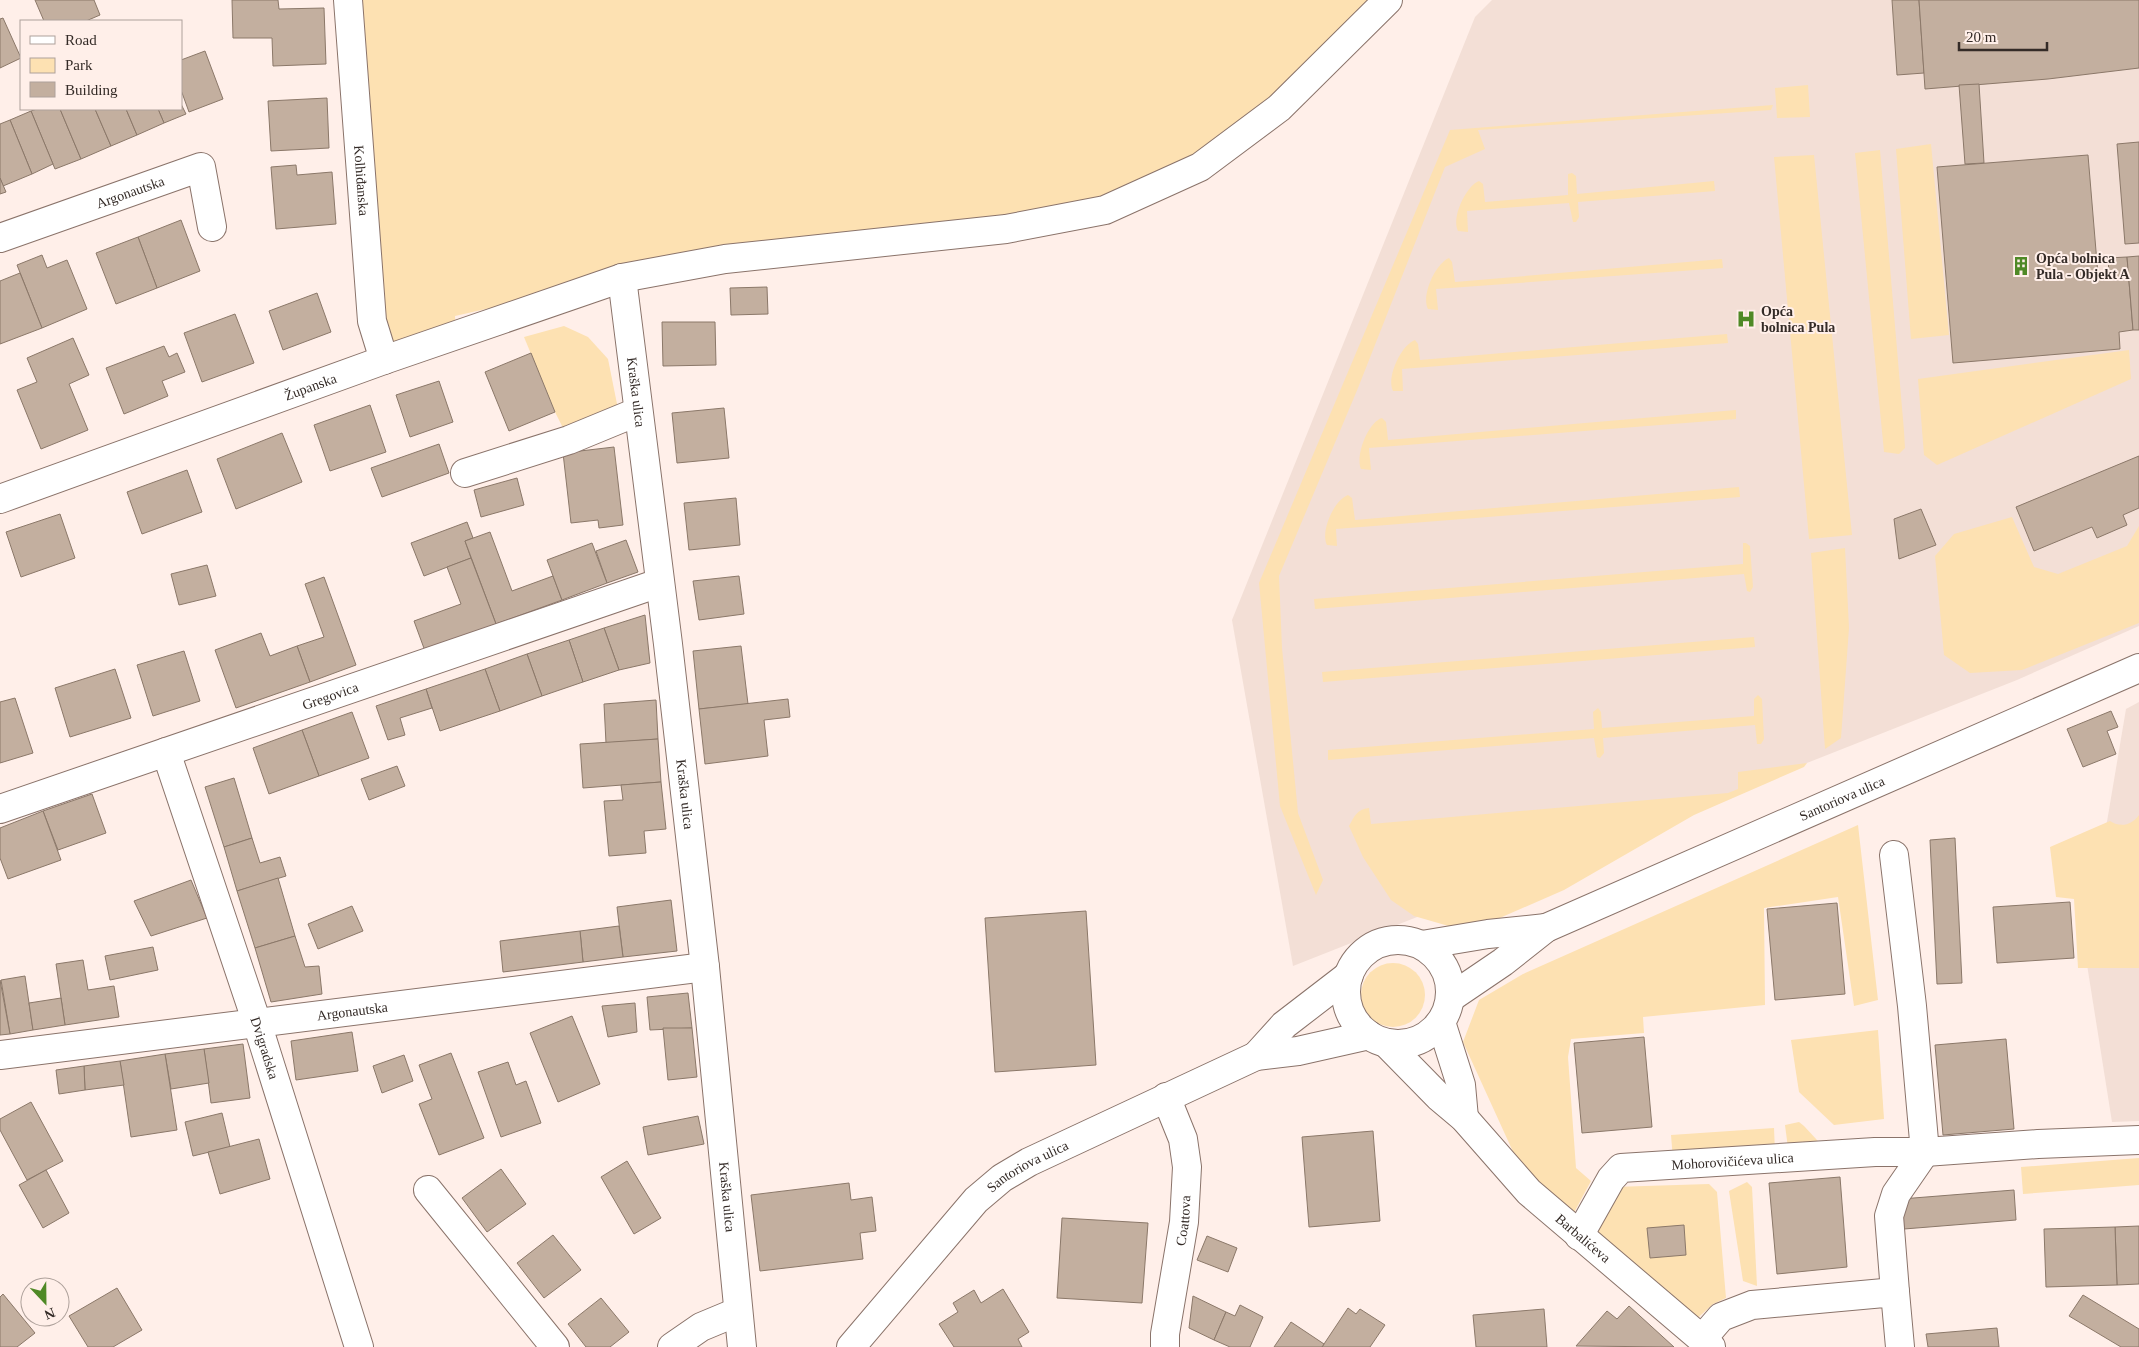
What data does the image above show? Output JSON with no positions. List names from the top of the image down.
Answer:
{
  "streets": {
    "street": [
      "Kolhiđanska",
      "Argonautska",
      "Županska",
      "Kraška ulica",
      "Gregovica",
      "Santoriova ulica",
      "Dvigradska",
      "Mohorovičićeva ulica",
      "Coattova",
      "Barbalićeva"
    ]
  },
  "crossings": [
    ["Kolhiđanska", "Županska"],
    ["Argonautska", "Kraška ulica"],
    ["Argonautska", "Dvigradska"],
    ["Županska", "Kraška ulica"],
    ["Kraška ulica", "Gregovica"],
    ["Gregovica", "Dvigradska"],
    ["Santoriova ulica", "Coattova"],
    ["Santoriova ulica", "Barbalićeva"],
    ["Mohorovičićeva ulica", "Barbalićeva"]
  ],
  "places": {
    "building": ["Opća bolnica Pula - Objekt A"],
    "hospital": ["Opća bolnica Pula"]
  },
  "legend": ["Road", "Park", "Building"],
  "scale_bar": "20 m",
  "north": "bottom"
}
